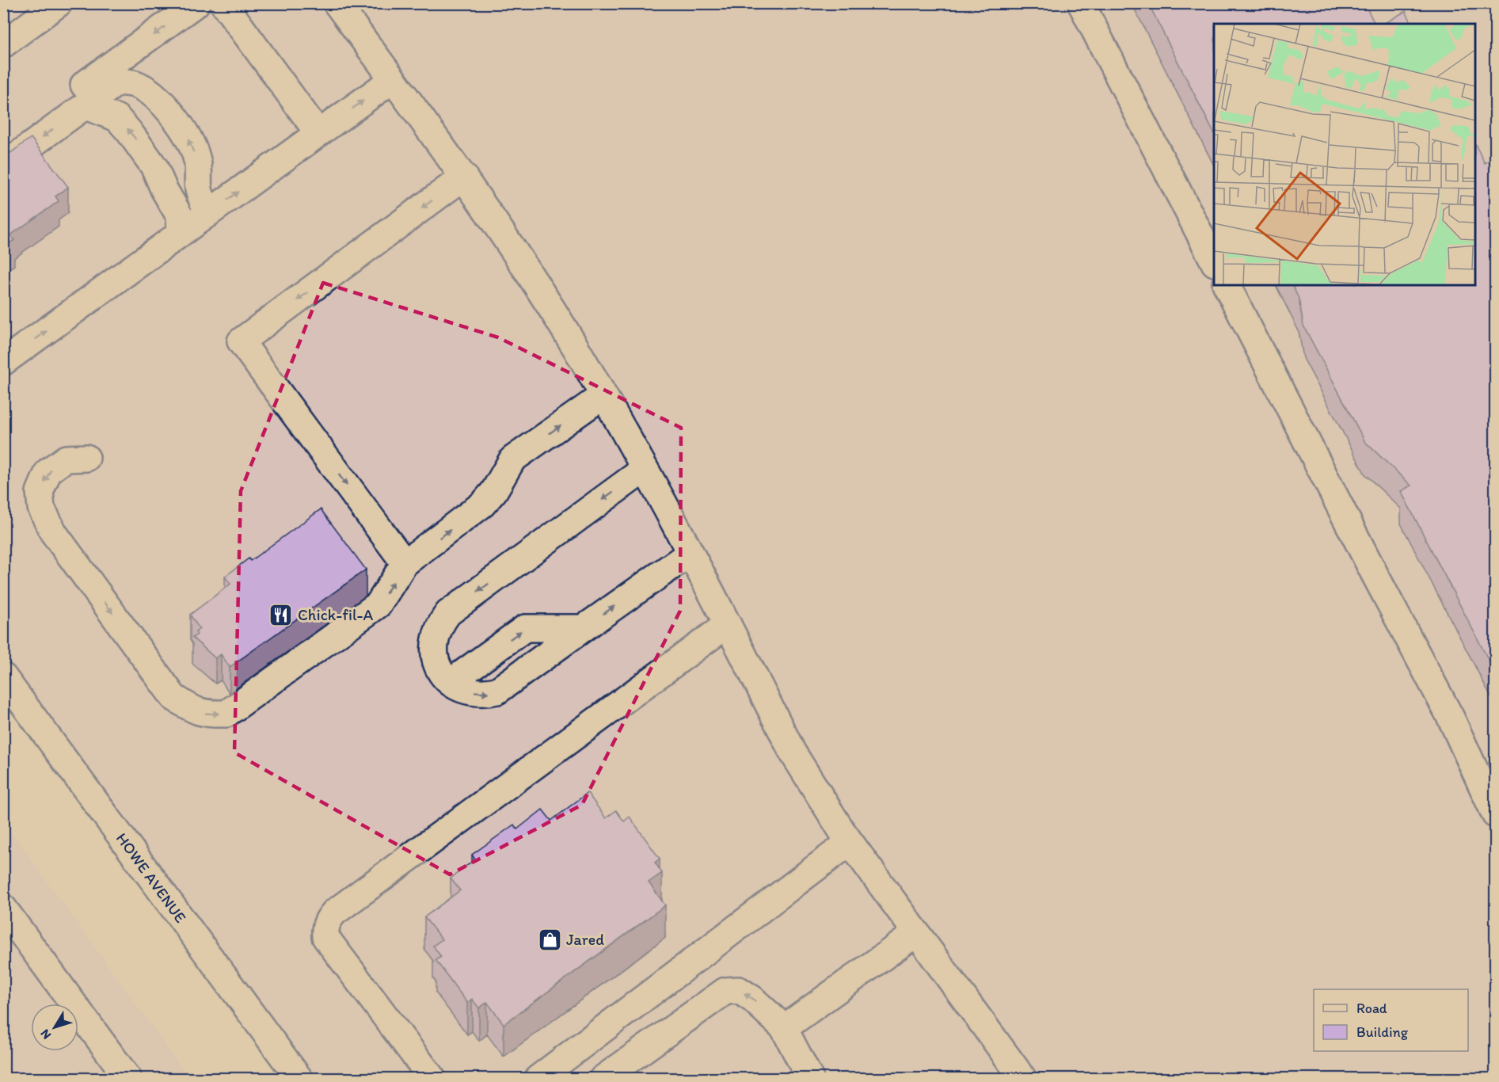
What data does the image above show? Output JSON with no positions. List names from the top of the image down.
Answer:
{
  "streets": {
    "street": ["HOWE AVENUE"]
  },
  "places": {
    "restaurant": ["Chick-fil-A"],
    "shop": ["Jared"]
  },
  "legend": ["Road", "Building"],
  "north": "bottom left"
}
